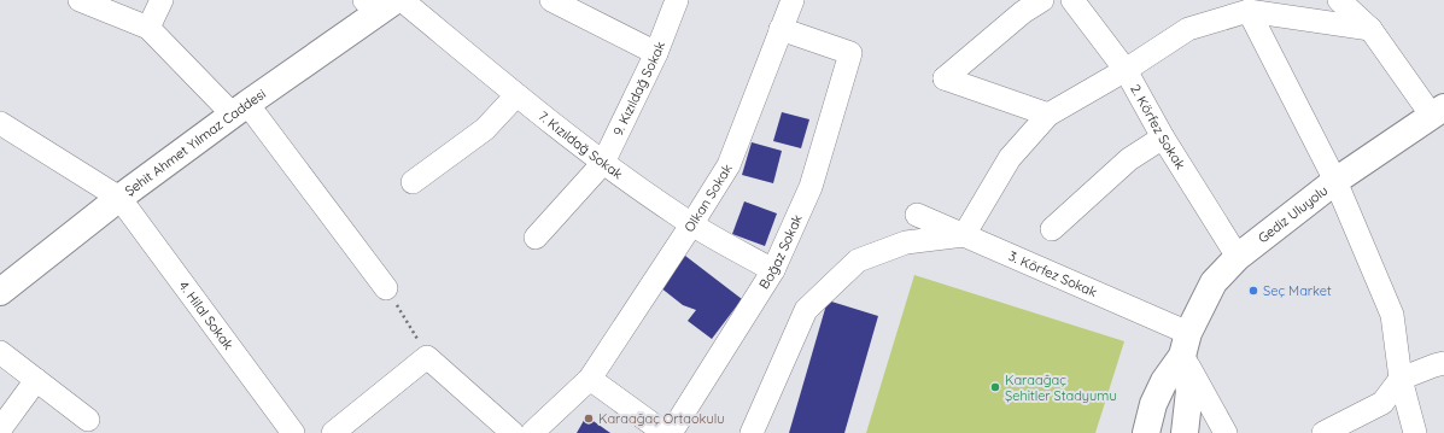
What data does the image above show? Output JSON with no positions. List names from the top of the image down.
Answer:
{
  "streets": {
    "street": [
      "9. Kızıldağ Sokak",
      "2. Körfez Sokak",
      "Şehit Ahmet Yılmaz Caddesi",
      "7. Kızıldağ Sokak",
      "Olkan Sokak",
      "Gediz Uluyolu",
      "Boğaz Sokak",
      "3. Körfez Sokak",
      "4. Hilal Sokak"
    ]
  },
  "crossings": [
    ["9. Kızıldağ Sokak", "7. Kızıldağ Sokak"],
    ["2. Körfez Sokak", "Gediz Uluyolu"],
    ["Şehit Ahmet Yılmaz Caddesi", "4. Hilal Sokak"],
    ["7. Kızıldağ Sokak", "Olkan Sokak"],
    ["7. Kızıldağ Sokak", "Boğaz Sokak"],
    ["Olkan Sokak", "Boğaz Sokak"],
    ["Gediz Uluyolu", "3. Körfez Sokak"]
  ],
  "places": ["Seç Market", "Karaağaç Şehitler Stadyumu", "Karaağaç Ortaokulu"]
}
